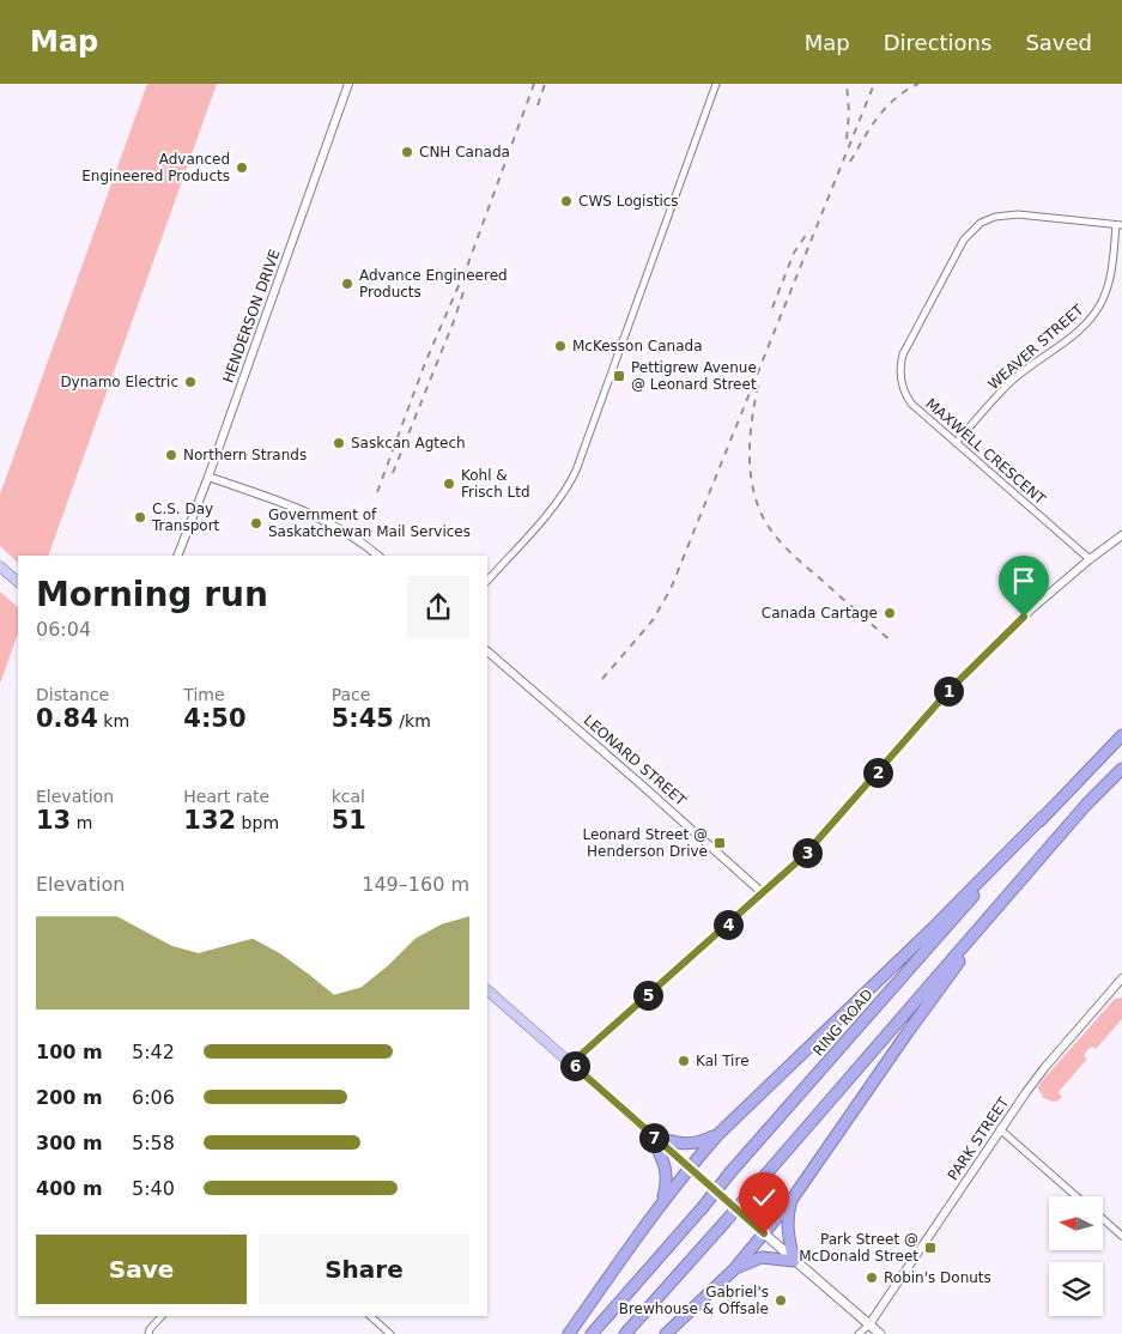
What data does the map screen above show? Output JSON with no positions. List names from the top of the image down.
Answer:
{
  "streets": {
    "highway": ["RING ROAD"],
    "street": [
      "HENDERSON DRIVE",
      "WEAVER STREET",
      "MAXWELL CRESCENT",
      "LEONARD STREET",
      "PARK STREET"
    ]
  },
  "crossings": [
    ["WEAVER STREET", "MAXWELL CRESCENT"]
  ],
  "places": {
    "other": [
      "CNH Canada",
      "Advanced Engineered Products",
      "CWS Logistics",
      "Advance Engineered Products",
      "McKesson Canada",
      "Dynamo Electric",
      "Saskcan Agtech",
      "Northern Strands",
      "Kohl & Frisch Ltd",
      "C.S. Day Transport",
      "Government of Saskatchewan Mail Services",
      "Canada Cartage",
      "Kal Tire",
      "Robin's Donuts",
      "Gabriel's Brewhouse & Offsale"
    ],
    "transit": ["Pettigrew Avenue @ Leonard Street", "Leonard Street @ Henderson Drive", "Park Street @ McDonald Street"]
  },
  "north": "left",
  "page": {
    "header": "Map",
    "nav": ["Map", "Directions", "Saved"],
    "heading": ["Morning run", "06:04"],
    "stats": [
      ["Distance", "0.84 km"],
      ["Time", "4:50"],
      ["Pace", "5:45 /km"],
      ["Elevation", "13 m"],
      ["Heart rate", "132 bpm"],
      ["kcal", "51"]
    ],
    "pins": [
      "1",
      "2",
      "3",
      "4",
      "5",
      "6",
      "7"
    ],
    "chart": ["Elevation", "149–160 m"],
    "list": [
      {
        "name": "100 m",
        "note": "5:42"
      },
      {
        "name": "200 m",
        "note": "6:06"
      },
      {
        "name": "300 m",
        "note": "5:58"
      },
      {
        "name": "400 m",
        "note": "5:40"
      }
    ],
    "buttons": ["Save", "Share"]
  }
}
